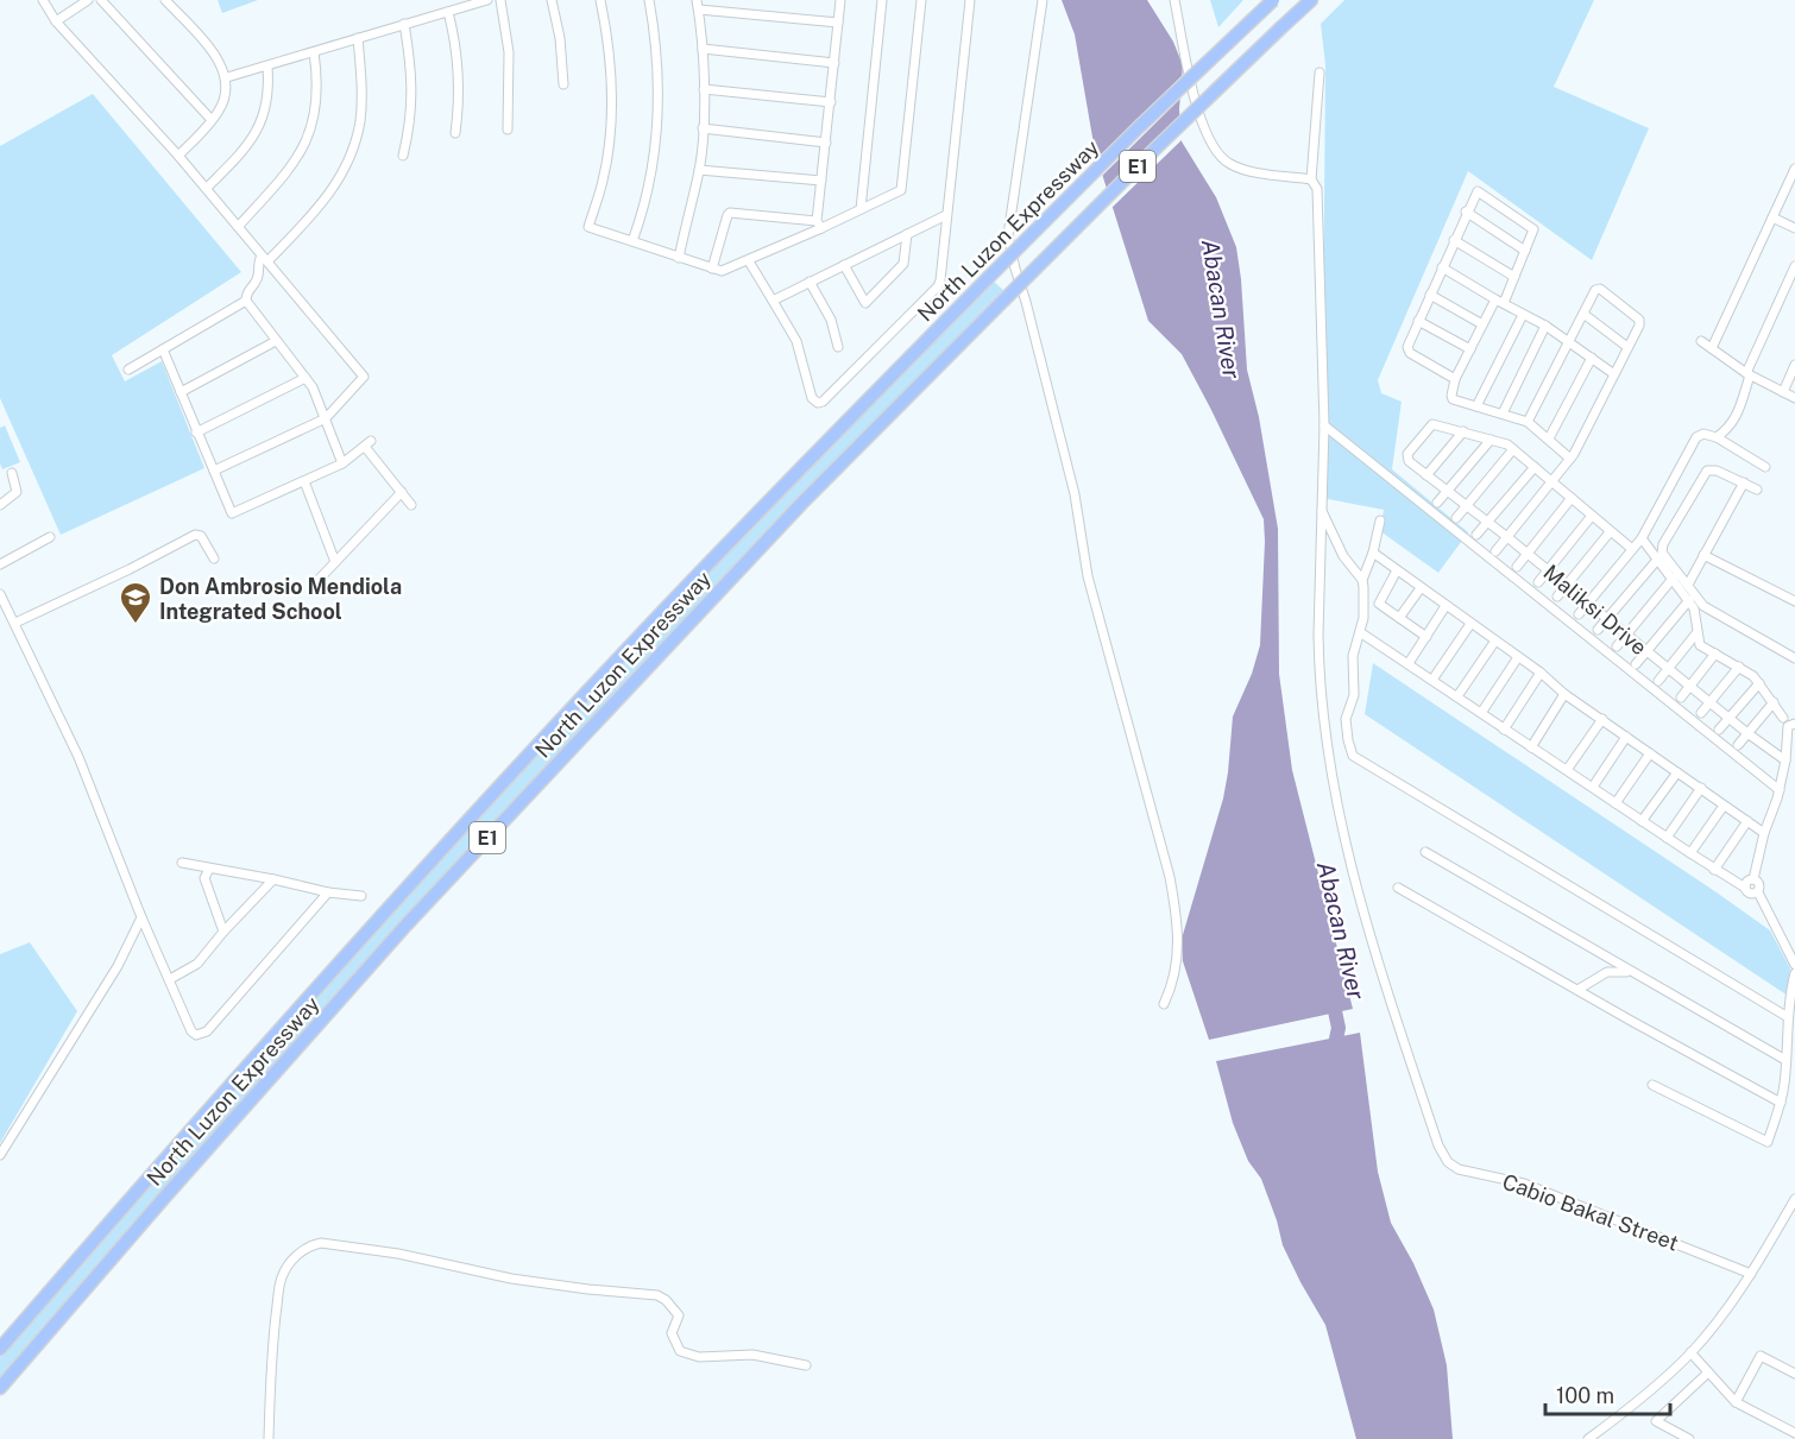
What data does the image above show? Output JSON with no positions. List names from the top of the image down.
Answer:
{
  "streets": {
    "highway": ["E1", "North Luzon Expressway"],
    "street": ["Maliksi Drive", "Cabio Bakal Street"]
  },
  "water": ["Abacan River"],
  "places": {
    "school or university": ["Don Ambrosio Mendiola Integrated School"]
  },
  "scale_bar": "100 m"
}
